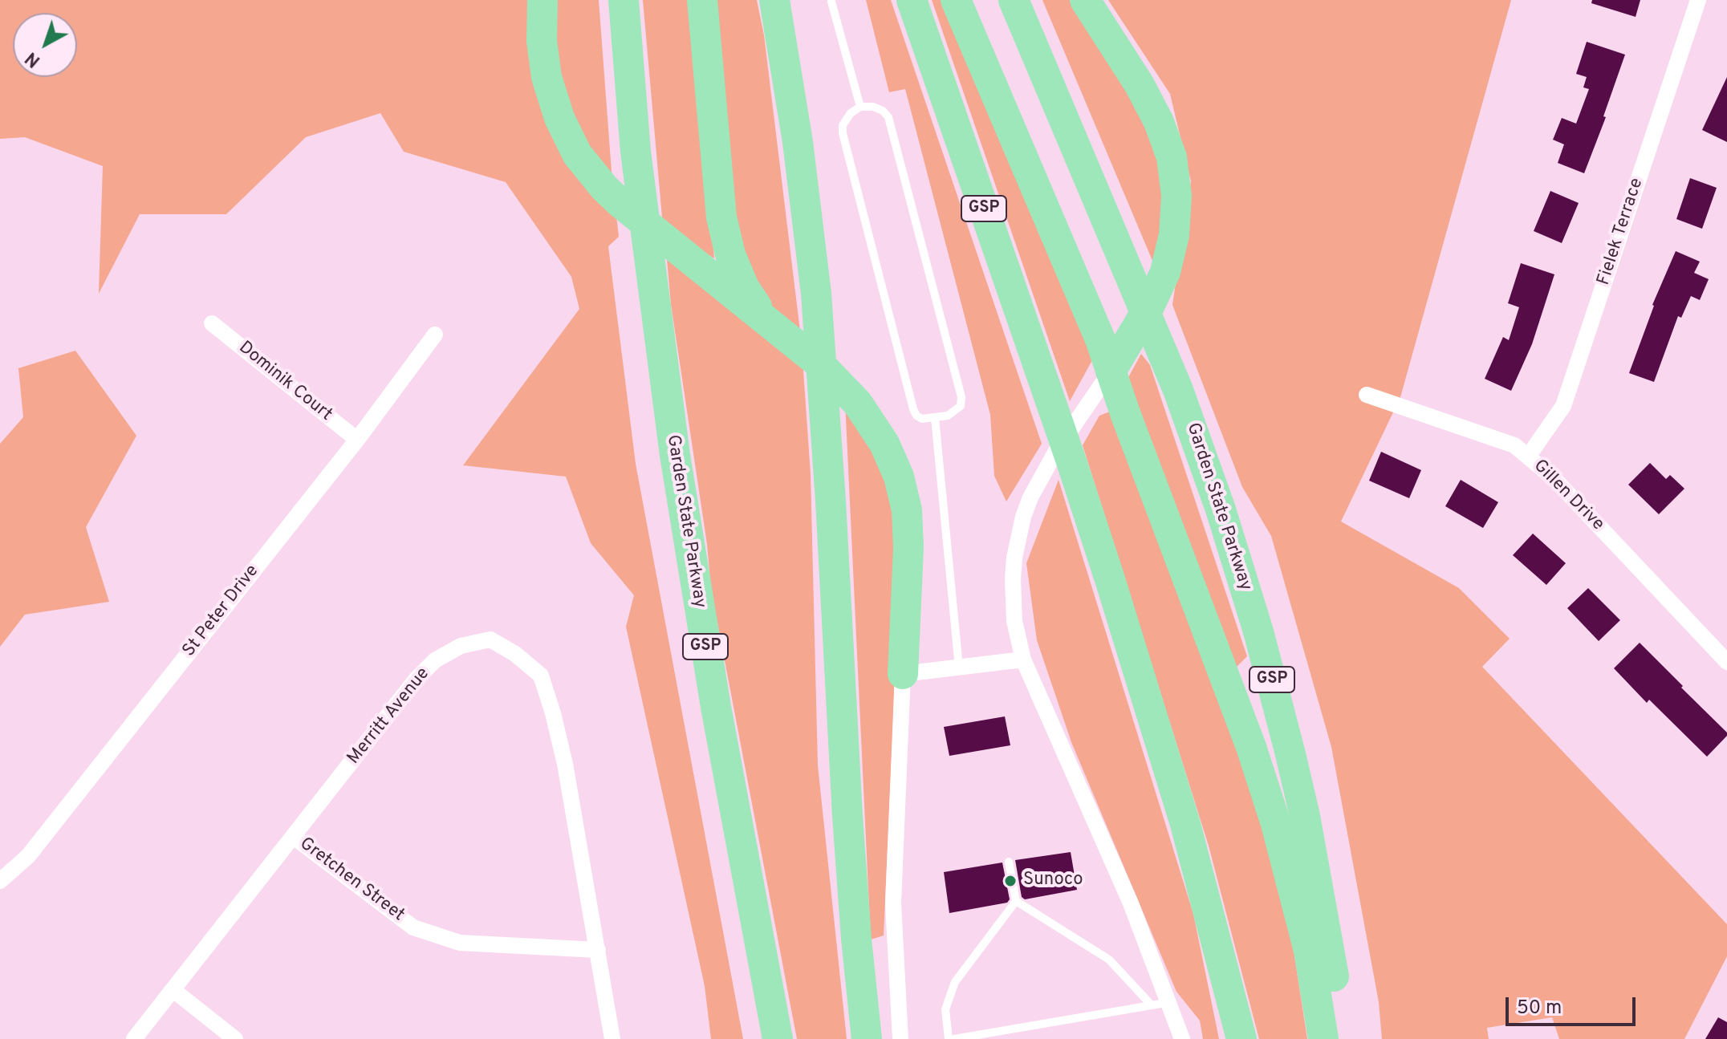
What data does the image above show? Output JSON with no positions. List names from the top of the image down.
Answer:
{
  "streets": {
    "highway": ["GSP", "Garden State Parkway"],
    "street": [
      "Fielek Terrace",
      "Dominik Court",
      "Gillen Drive",
      "St Peter Drive",
      "Merritt Avenue",
      "Gretchen Street"
    ]
  },
  "crossings": [
    ["Fielek Terrace", "Gillen Drive"],
    ["Dominik Court", "St Peter Drive"],
    ["Merritt Avenue", "Gretchen Street"]
  ],
  "places": ["Sunoco"],
  "scale_bar": "50 m",
  "north": "bottom left"
}
